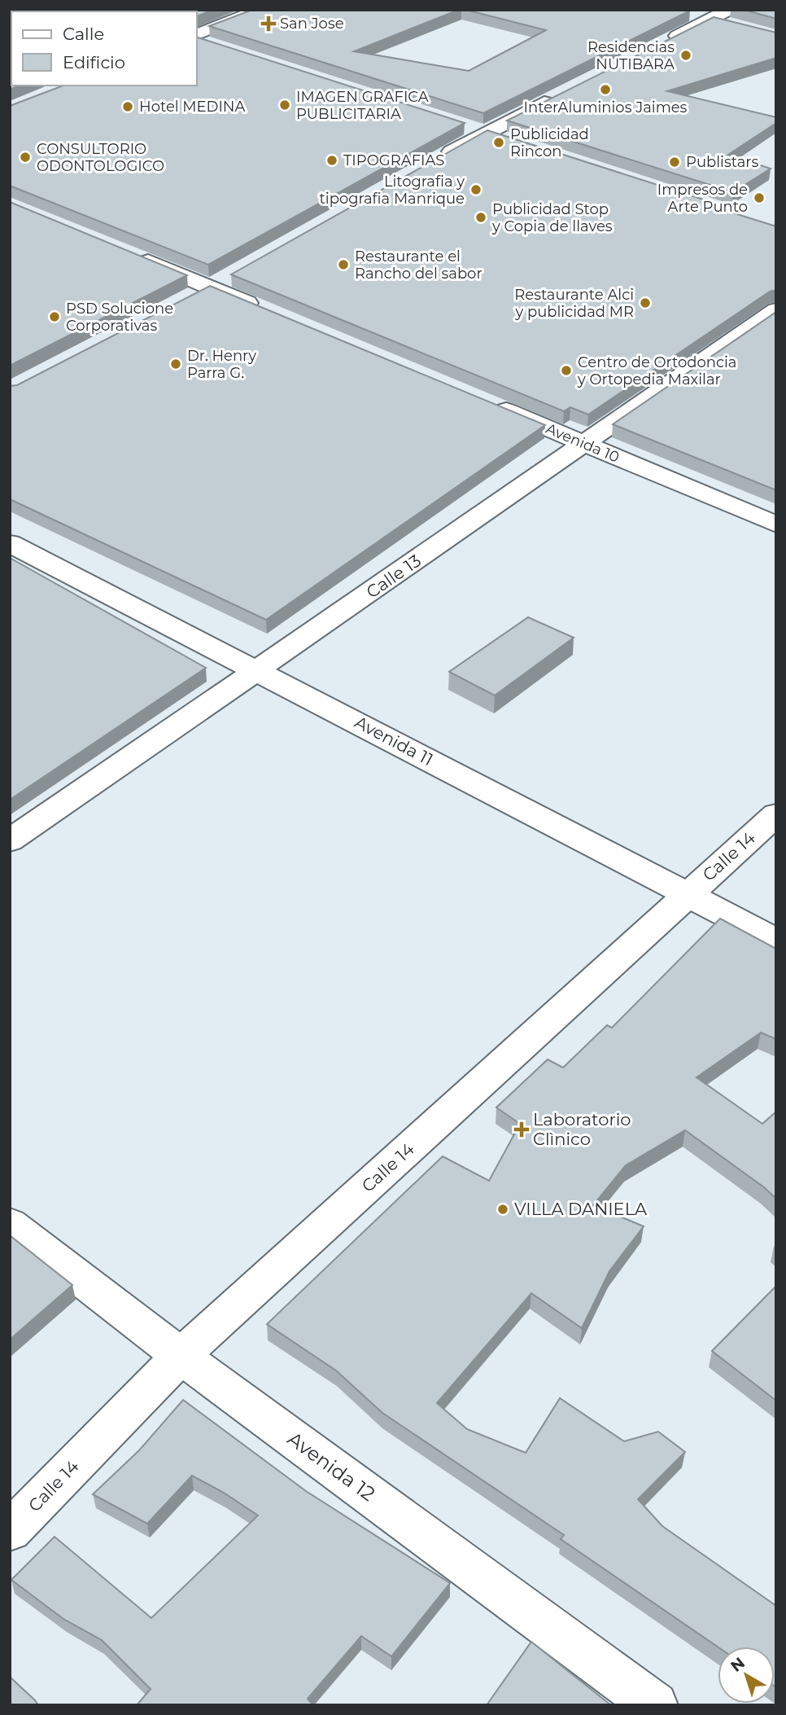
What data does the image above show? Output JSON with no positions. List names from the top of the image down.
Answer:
{
  "streets": {
    "street": [
      "Avenida 10",
      "Calle 13",
      "Avenida 11",
      "Calle 14",
      "Avenida 12"
    ]
  },
  "crossings": [
    ["Avenida 10", "Calle 13"],
    ["Calle 13", "Avenida 11"],
    ["Avenida 11", "Calle 14"],
    ["Calle 14", "Avenida 12"]
  ],
  "places": {
    "health": ["San Jose", "Laboratorio Clìnico"],
    "other": [
      "Residencias NUTIBARA",
      "InterAluminios Jaimes",
      "IMAGEN GRAFICA PUBLICITARIA",
      "Hotel MEDINA",
      "Publicidad Rincon",
      "CONSULTORIO ODONTOLOGICO",
      "TIPOGRAFIAS",
      "Publistars",
      "Litografia y tipografia Manrique",
      "Impresos de Arte Punto",
      "Publicidad Stop y Copia de llaves",
      "Restaurante el Rancho del sabor",
      "Restaurante Alci y publicidad MR",
      "PSD Solucione Corporativas",
      "Dr. Henry Parra G.",
      "Centro de Ortodoncia y Ortopedia Maxilar",
      "VILLA DANIELA"
    ]
  },
  "legend": ["Calle", "Edificio"],
  "north": "top left"
}
